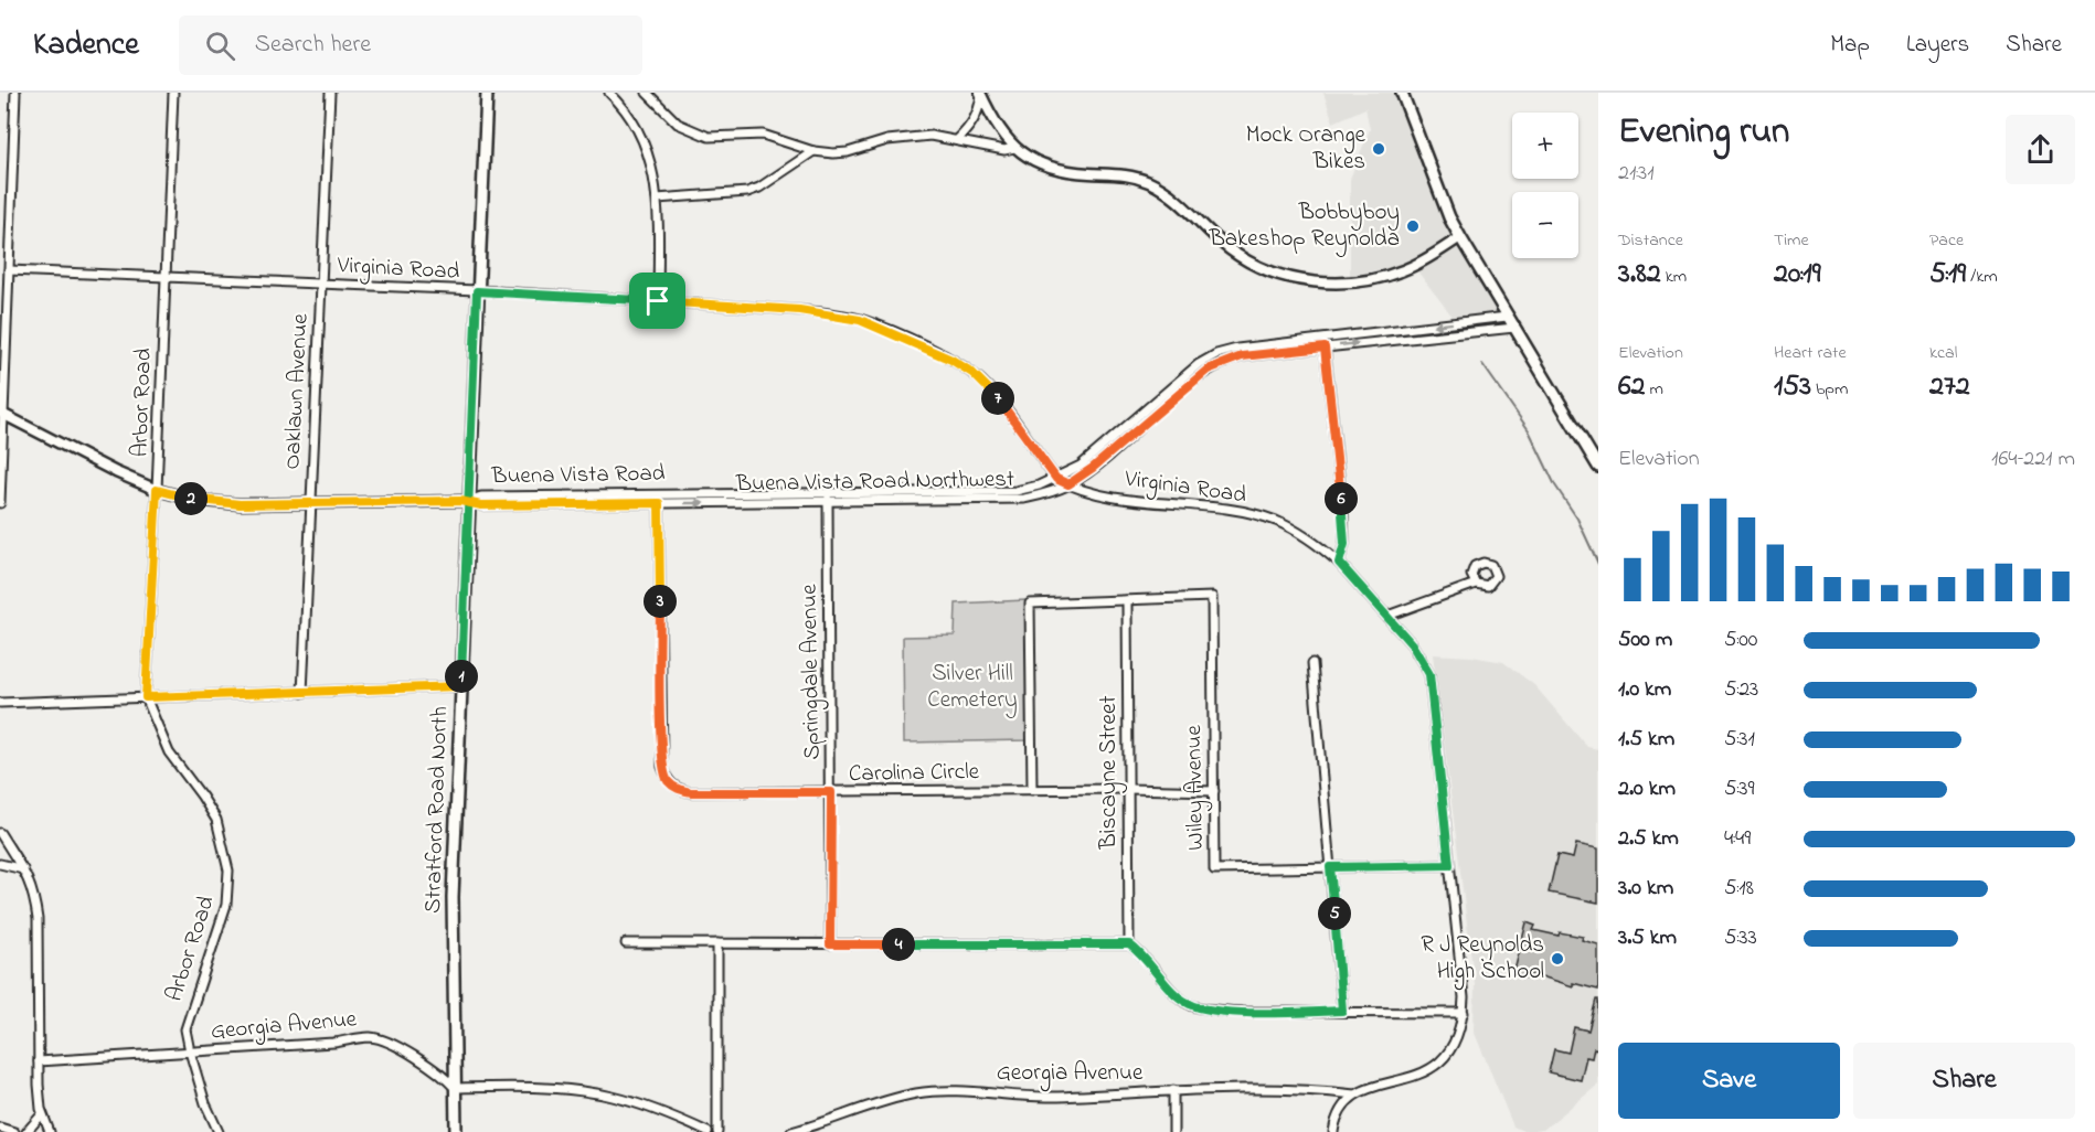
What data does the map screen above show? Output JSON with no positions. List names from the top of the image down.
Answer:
{
  "streets": {
    "main road": ["Stratford Road North"],
    "street": [
      "Virginia Road",
      "Oaklawn Avenue",
      "Arbor Road",
      "Buena Vista Road",
      "Buena Vista Road Northwest",
      "Springdale Avenue",
      "Biscayne Street",
      "Carolina Circle",
      "Wiley Avenue",
      "Georgia Avenue"
    ]
  },
  "crossings": [
    ["Virginia Road", "Oaklawn Avenue"],
    ["Virginia Road", "Arbor Road"],
    ["Virginia Road", "Buena Vista Road"],
    ["Virginia Road", "Buena Vista Road Northwest"],
    ["Virginia Road", "Wiley Avenue"],
    ["Virginia Road", "Stratford Road North"],
    ["Virginia Road", "Georgia Avenue"],
    ["Oaklawn Avenue", "Buena Vista Road"],
    ["Arbor Road", "Buena Vista Road"],
    ["Arbor Road", "Georgia Avenue"],
    ["Buena Vista Road", "Buena Vista Road Northwest"],
    ["Buena Vista Road", "Springdale Avenue"],
    ["Buena Vista Road", "Carolina Circle"],
    ["Buena Vista Road", "Stratford Road North"],
    ["Buena Vista Road Northwest", "Springdale Avenue"],
    ["Springdale Avenue", "Carolina Circle"],
    ["Biscayne Street", "Carolina Circle"],
    ["Biscayne Street", "Wiley Avenue"],
    ["Carolina Circle", "Wiley Avenue"],
    ["Stratford Road North", "Georgia Avenue"]
  ],
  "parks": ["Silver Hill Cemetery"],
  "places": ["Mock Orange Bikes", "Bobbyboy Bakeshop Reynolda", "R J Reynolds High School"],
  "page": {
    "header": "Kadence",
    "search": "Search here",
    "nav": ["Map", "Layers", "Share"],
    "heading": ["Evening run", "21:31"],
    "map_buttons": ["+", "−"],
    "stats": [
      ["Distance", "3.82 km"],
      ["Time", "20:19"],
      ["Pace", "5:19 /km"],
      ["Elevation", "62 m"],
      ["Heart rate", "153 bpm"],
      ["kcal", "272"]
    ],
    "pins": [
      "7",
      "2",
      "6",
      "3",
      "1",
      "5",
      "4"
    ],
    "chart": ["Elevation", "164–221 m"],
    "list": [
      {
        "name": "500 m",
        "note": "5:00"
      },
      {
        "name": "1.0 km",
        "note": "5:23"
      },
      {
        "name": "1.5 km",
        "note": "5:31"
      },
      {
        "name": "2.0 km",
        "note": "5:39"
      },
      {
        "name": "2.5 km",
        "note": "4:49"
      },
      {
        "name": "3.0 km",
        "note": "5:18"
      },
      {
        "name": "3.5 km",
        "note": "5:33"
      }
    ],
    "buttons": ["Save", "Share"]
  }
}
